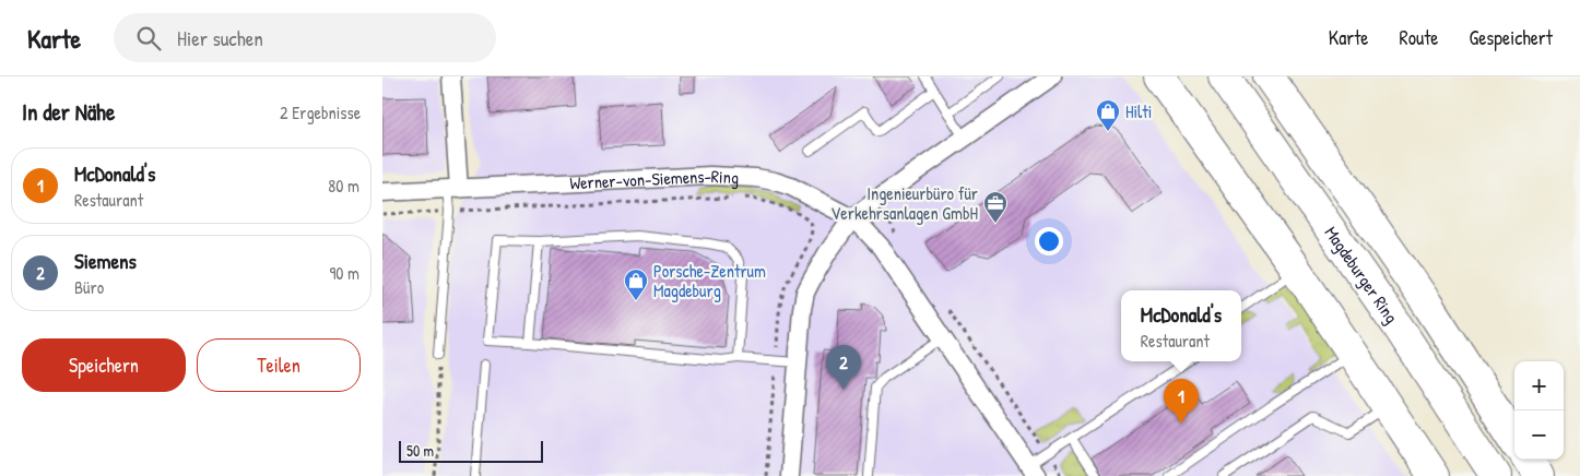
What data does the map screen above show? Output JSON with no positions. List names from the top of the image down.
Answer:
{
  "streets": {
    "highway": ["Magdeburger Ring"],
    "street": ["Werner-von-Siemens-Ring"]
  },
  "places": {
    "shop": ["Hilti", "Porsche-Zentrum Magdeburg"],
    "office": ["Ingenieurbüro für Verkehrsanlagen GmbH"]
  },
  "scale_bar": "50 m",
  "page": {
    "header": "Karte",
    "search": "Hier suchen",
    "nav": ["Karte", "Route", "Gespeichert"],
    "heading": ["In der Nähe", "2 Ergebnisse"],
    "list": [
      {
        "mark": "1",
        "name": "McDonald's",
        "note": "Restaurant",
        "value": "80 m"
      },
      {
        "mark": "2",
        "name": "Siemens",
        "note": "Büro",
        "value": "90 m"
      }
    ],
    "popup": ["McDonald's", "Restaurant"],
    "buttons": ["Speichern", "Teilen"],
    "pins": ["2", "1"],
    "map_buttons": ["+", "−"],
    "scale": "50 m"
  }
}
